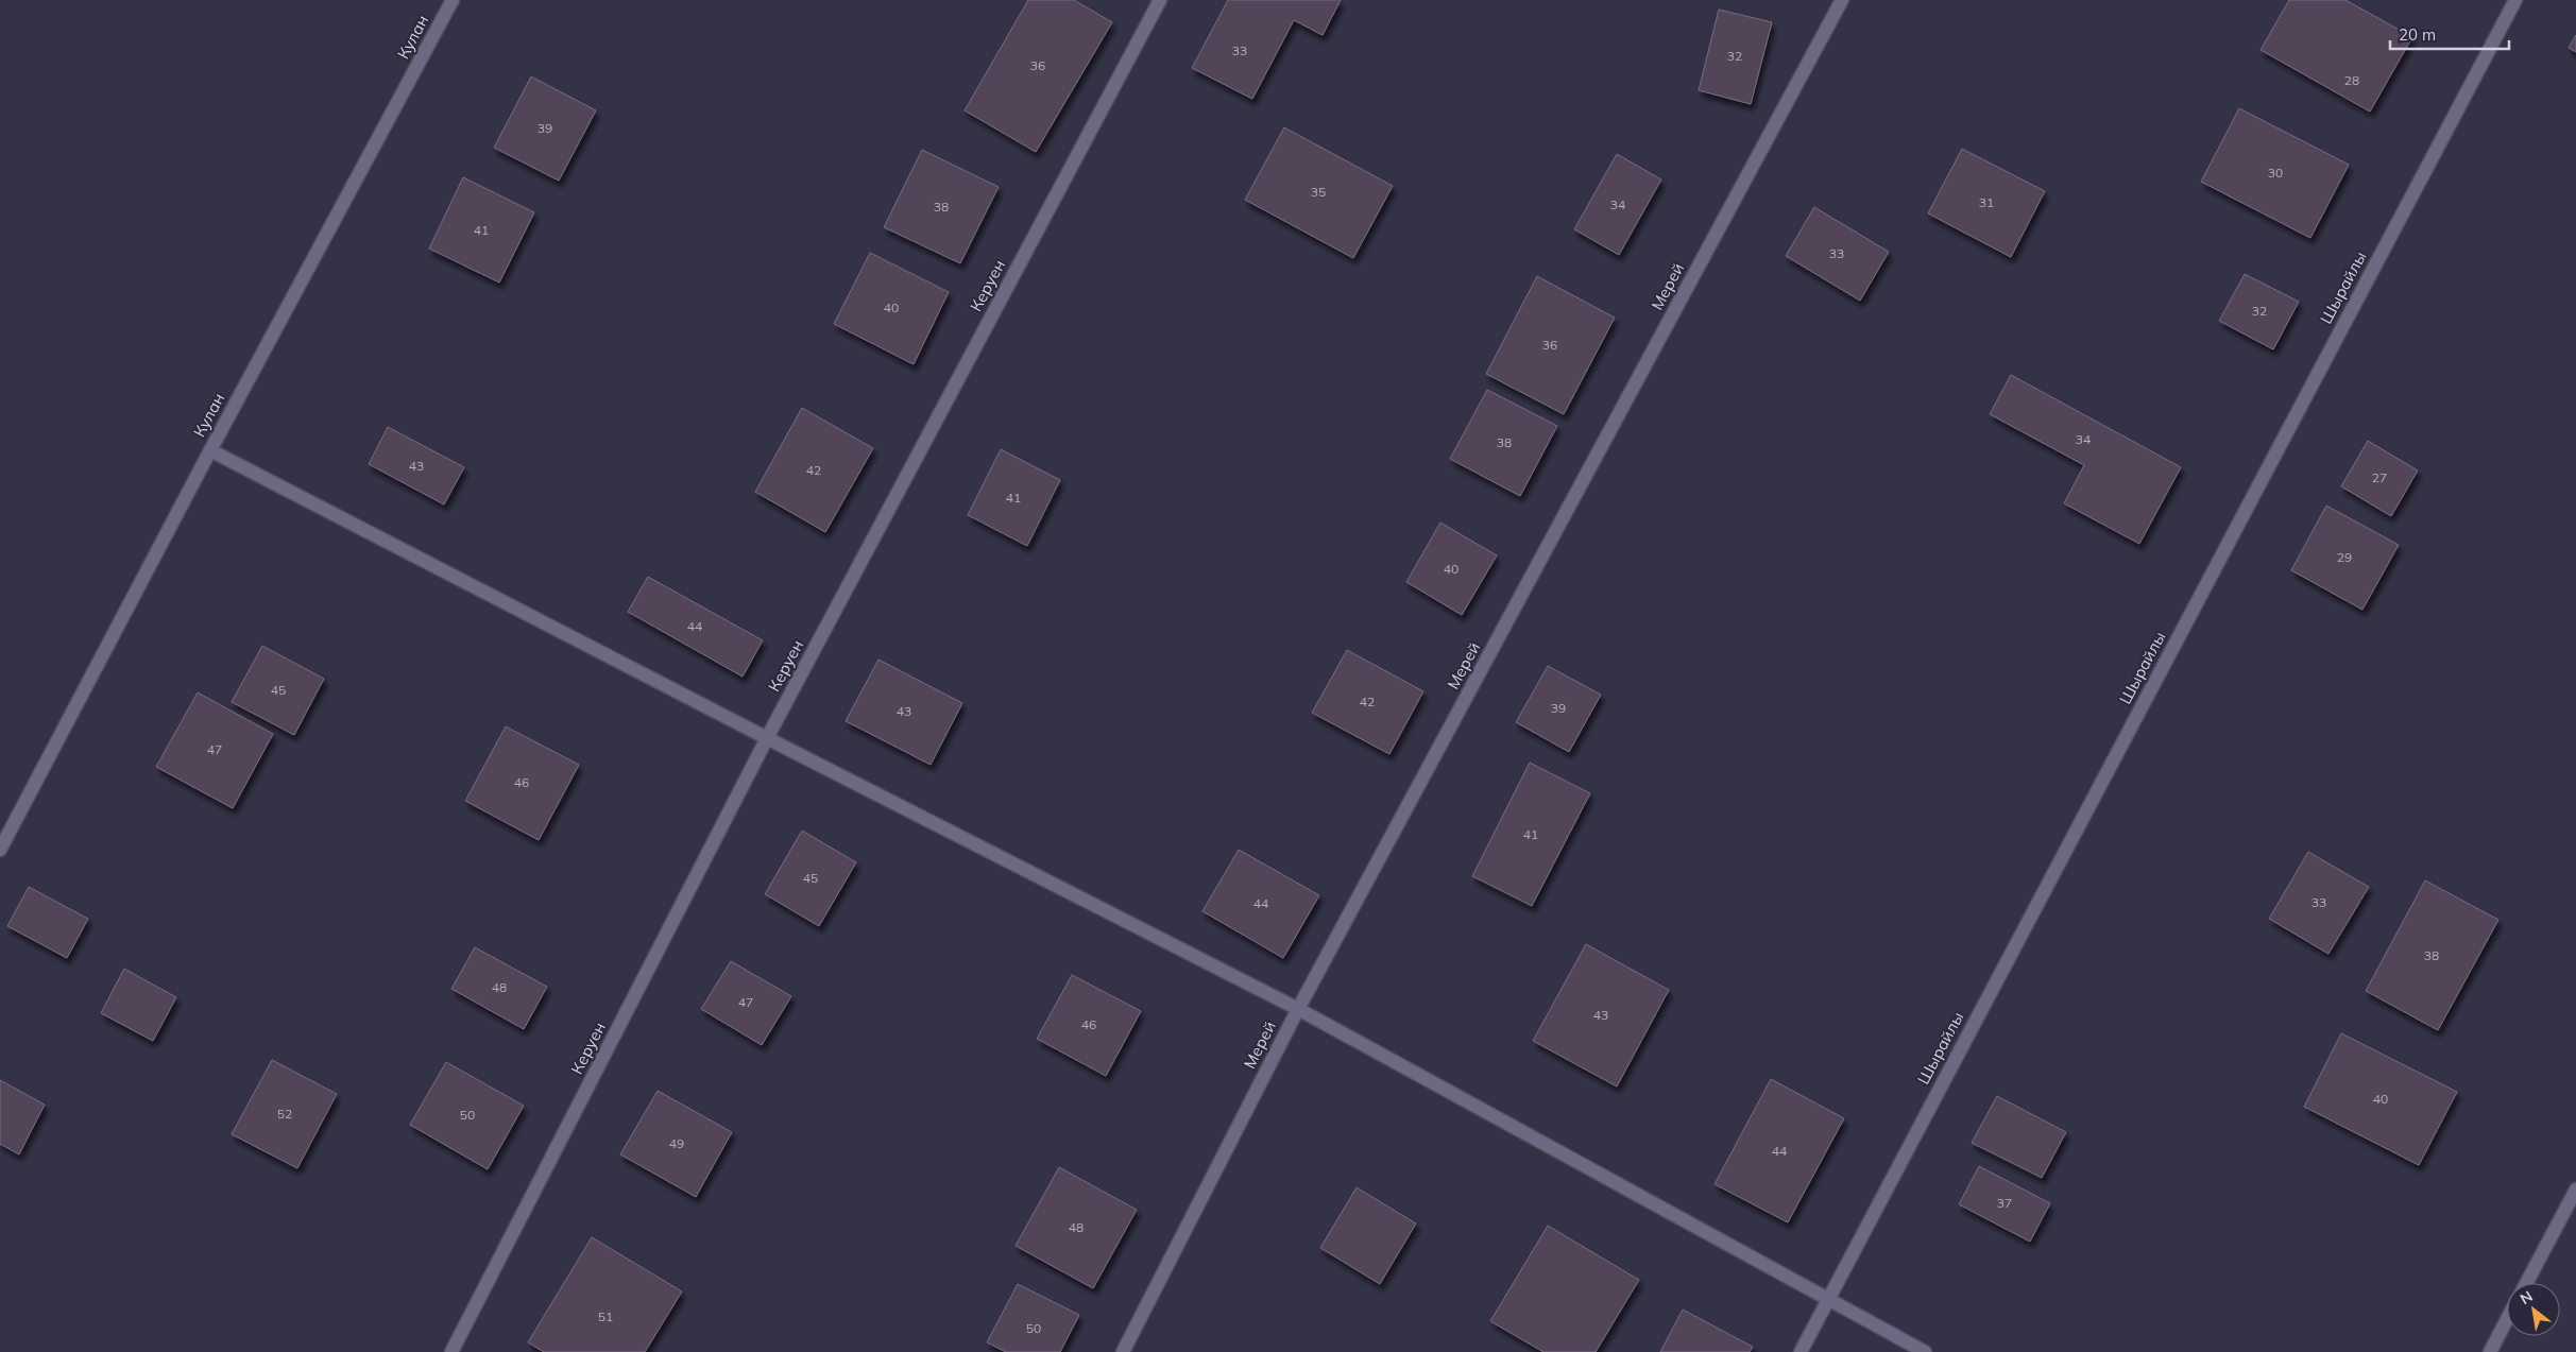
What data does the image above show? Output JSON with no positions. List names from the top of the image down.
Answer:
{
  "streets": {
    "street": [
      "Кулан",
      "Керуен",
      "Мерей",
      "Шырайлы"
    ]
  },
  "house_numbers": [
    "33",
    "32",
    "36",
    "28",
    "39",
    "30",
    "35",
    "31",
    "34",
    "38",
    "41",
    "33",
    "40",
    "32",
    "36",
    "34",
    "38",
    "43",
    "42",
    "27",
    "41",
    "29",
    "40",
    "44",
    "45",
    "42",
    "39",
    "43",
    "47",
    "46",
    "41",
    "45",
    "33",
    "44",
    "38",
    "48",
    "47",
    "43",
    "46",
    "40",
    "52",
    "50",
    "49",
    "44",
    "37",
    "48",
    "51",
    "50"
  ],
  "scale_bar": "20 m",
  "north": "top left"
}
